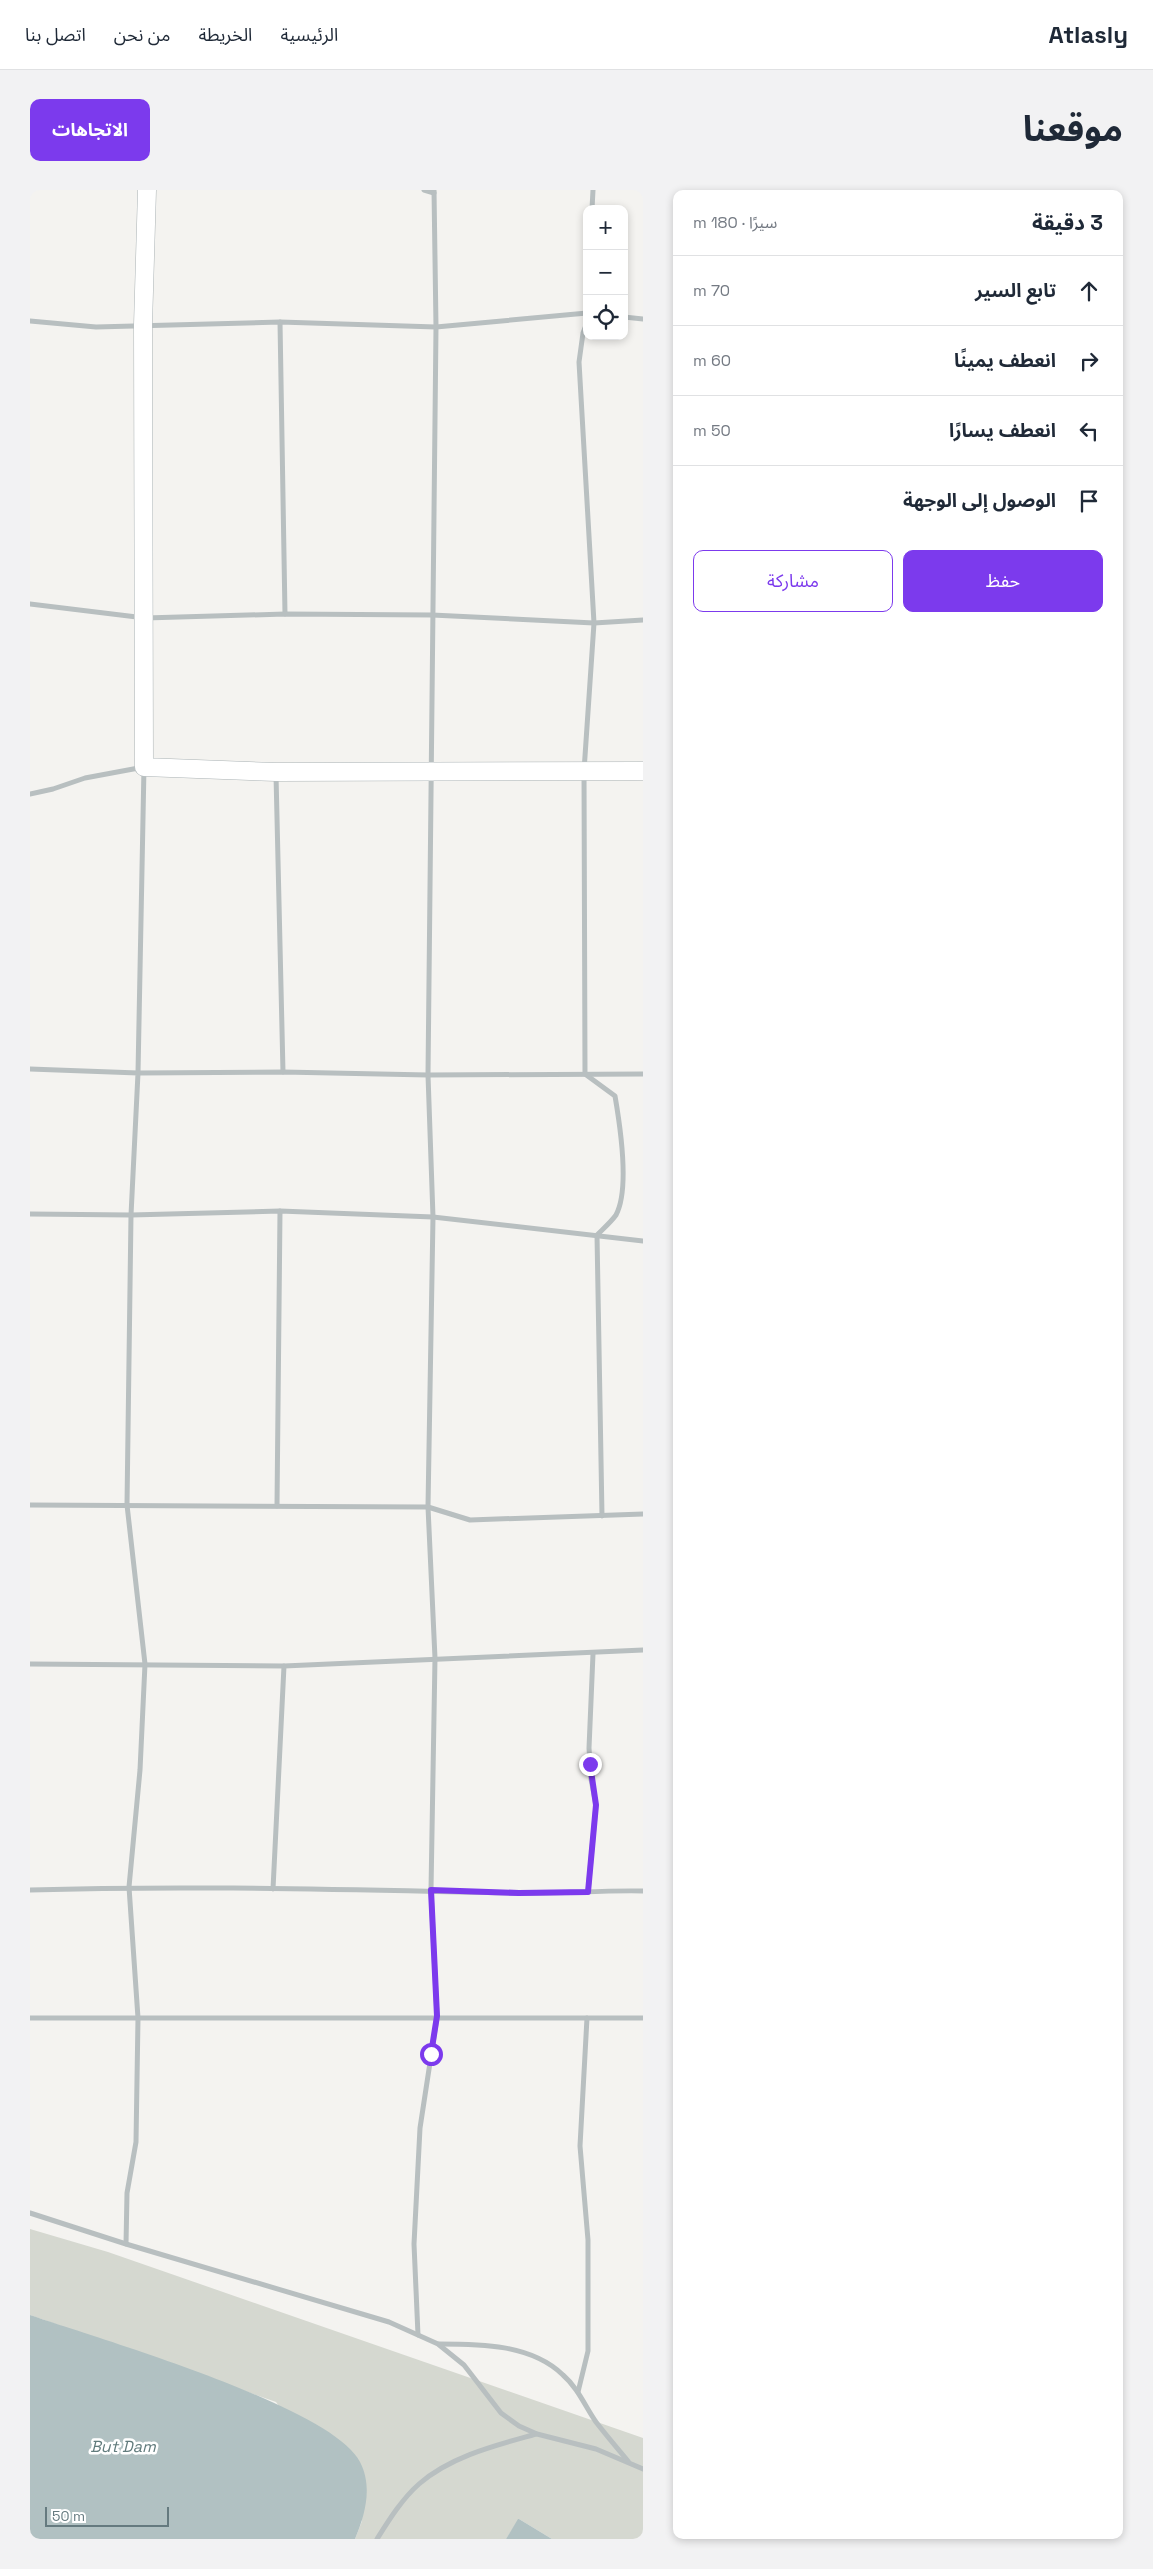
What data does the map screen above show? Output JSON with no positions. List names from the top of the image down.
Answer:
{
  "water": ["But Dam"],
  "scale_bar": "50 m",
  "page": {
    "header": "Atlasly",
    "nav": [
      "الرئيسية",
      "الخريطة",
      "من نحن",
      "اتصل بنا"
    ],
    "title": "موقعنا",
    "buttons": [
      "الاتجاهات",
      ["حفظ", "مشاركة"]
    ],
    "heading": ["3 دقيقة", "سيرًا · 180 m"],
    "map_buttons": ["+", "−"],
    "list": [
      ["تابع السير", "70 m"],
      ["انعطف يمينًا", "60 m"],
      ["انعطف يسارًا", "50 m"],
      "الوصول إلى الوجهة"
    ],
    "scale": "50 m"
  }
}
